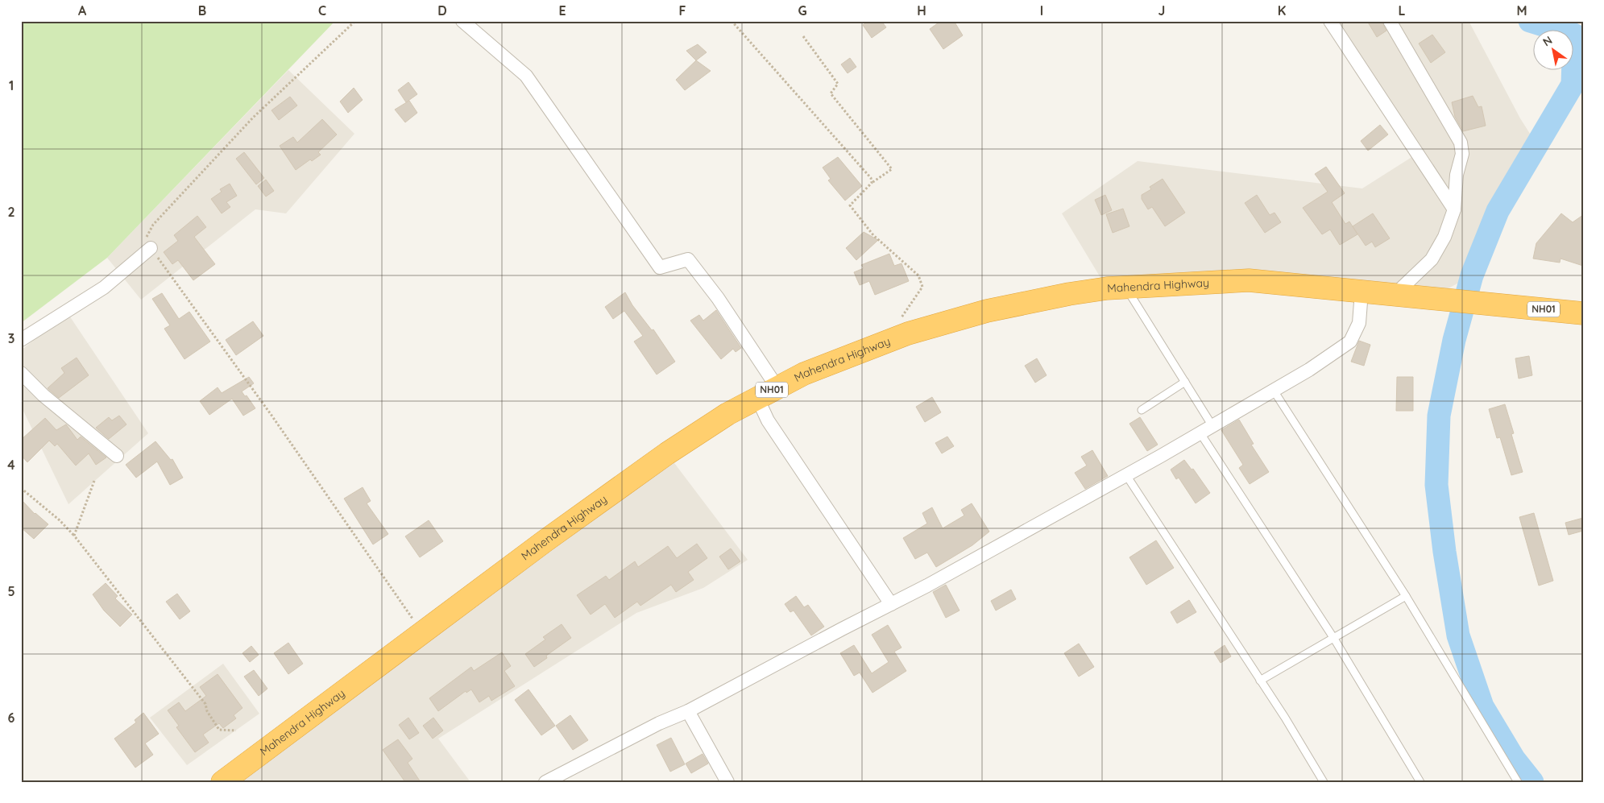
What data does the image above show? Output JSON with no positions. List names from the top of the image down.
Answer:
{
  "streets": {
    "highway": ["Mahendra Highway", "NH01"]
  },
  "north": "top left",
  "grid": {
    "columns": [
      "A",
      "B",
      "C",
      "D",
      "E",
      "F",
      "G",
      "H",
      "I",
      "J",
      "K",
      "L",
      "M"
    ],
    "rows": [
      "1",
      "2",
      "3",
      "4",
      "5",
      "6"
    ]
  }
}
